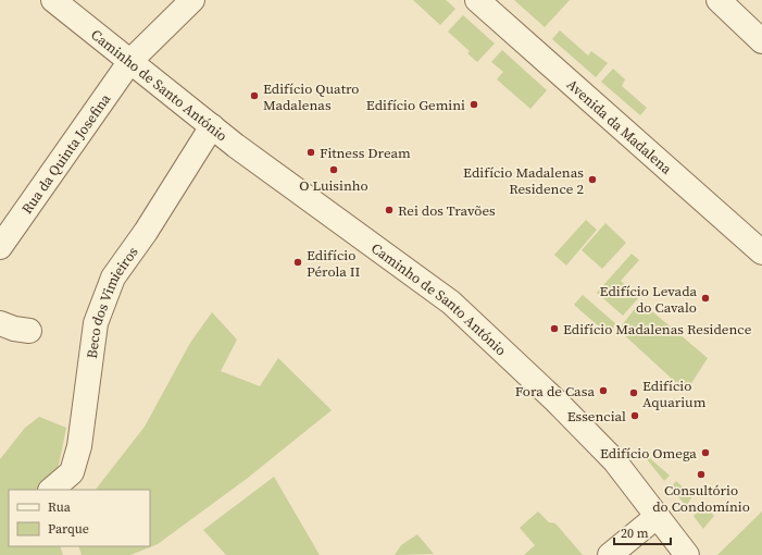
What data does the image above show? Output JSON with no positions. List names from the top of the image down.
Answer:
{
  "streets": {
    "street": [
      "Caminho de Santo António",
      "Avenida da Madalena",
      "Rua da Quinta Josefina",
      "Beco dos Vimieiros"
    ]
  },
  "crossings": [
    ["Caminho de Santo António", "Rua da Quinta Josefina"],
    ["Caminho de Santo António", "Beco dos Vimieiros"]
  ],
  "places": [
    "Edifício Quatro Madalenas",
    "Edifício Gemini",
    "Fitness Dream",
    "O Luisinho",
    "Edifício Madalenas Residence 2",
    "Rei dos Travões",
    "Edifício Pérola II",
    "Edifício Levada do Cavalo",
    "Edifício Madalenas Residence",
    "Fora de Casa",
    "Edifício Aquarium",
    "Essencial",
    "Edifício Omega",
    "Consultório do Condomínio"
  ],
  "legend": ["Rua", "Parque"],
  "scale_bar": "20 m"
}
